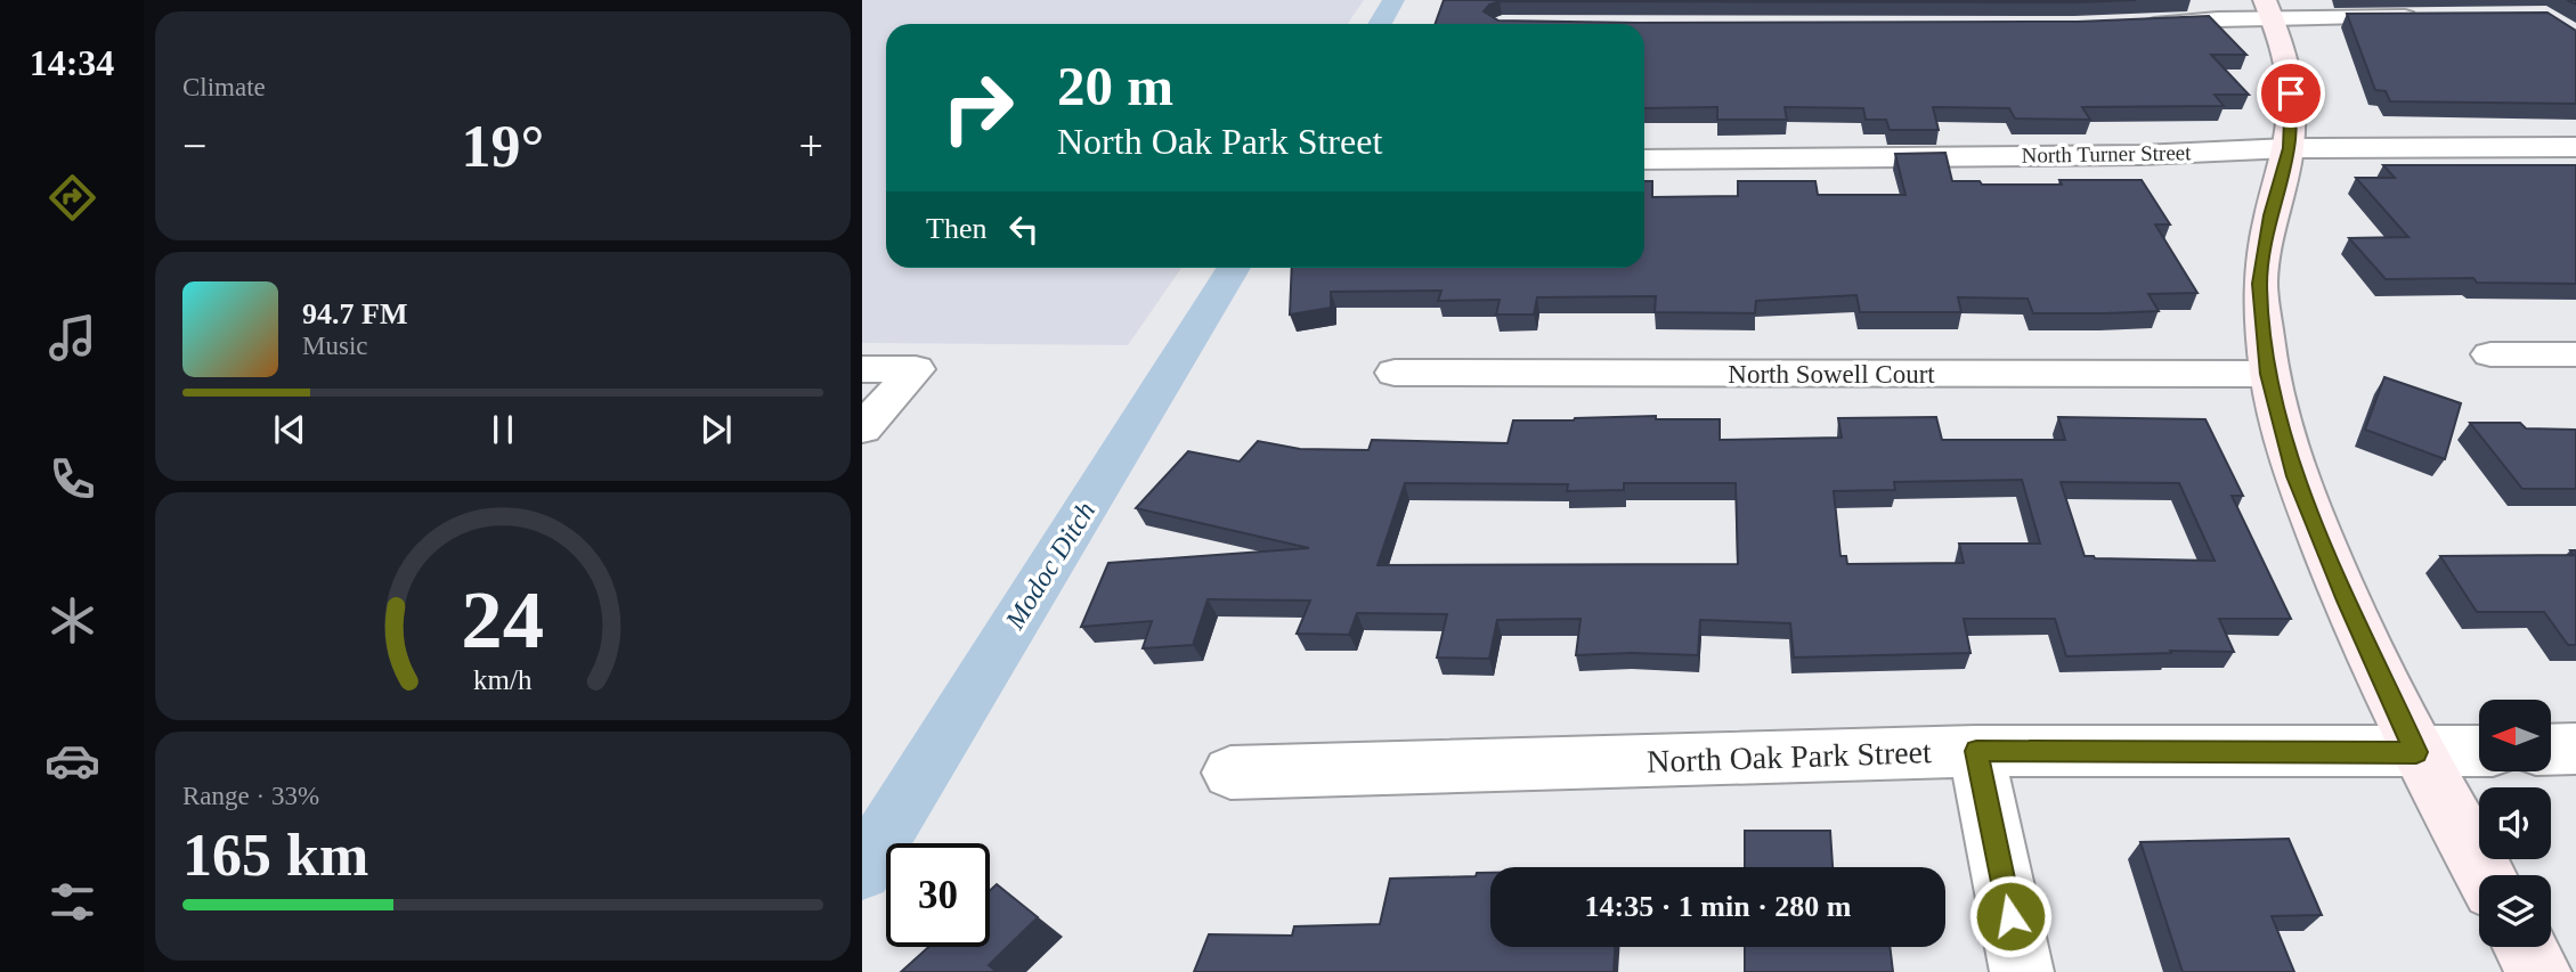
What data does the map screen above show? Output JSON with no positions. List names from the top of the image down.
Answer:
{
  "streets": {
    "street": ["North Turner Street", "North Sowell Court", "North Oak Park Street"]
  },
  "water": ["Modoc Ditch"],
  "north": "left",
  "page": {
    "tabs": "14:34",
    "tile": [
      "Climate",
      ["Range · 33%", "165 km"]
    ],
    "turn": ["20 m", "North Oak Park Street"],
    "heat": ["−", "19°", "+"],
    "then": "Then",
    "song": ["94.7 FM", "Music"],
    "limit": "30",
    "trip": "14:35 · 1 min · 280 m",
    "gauge": ["24", "km/h"]
  }
}
